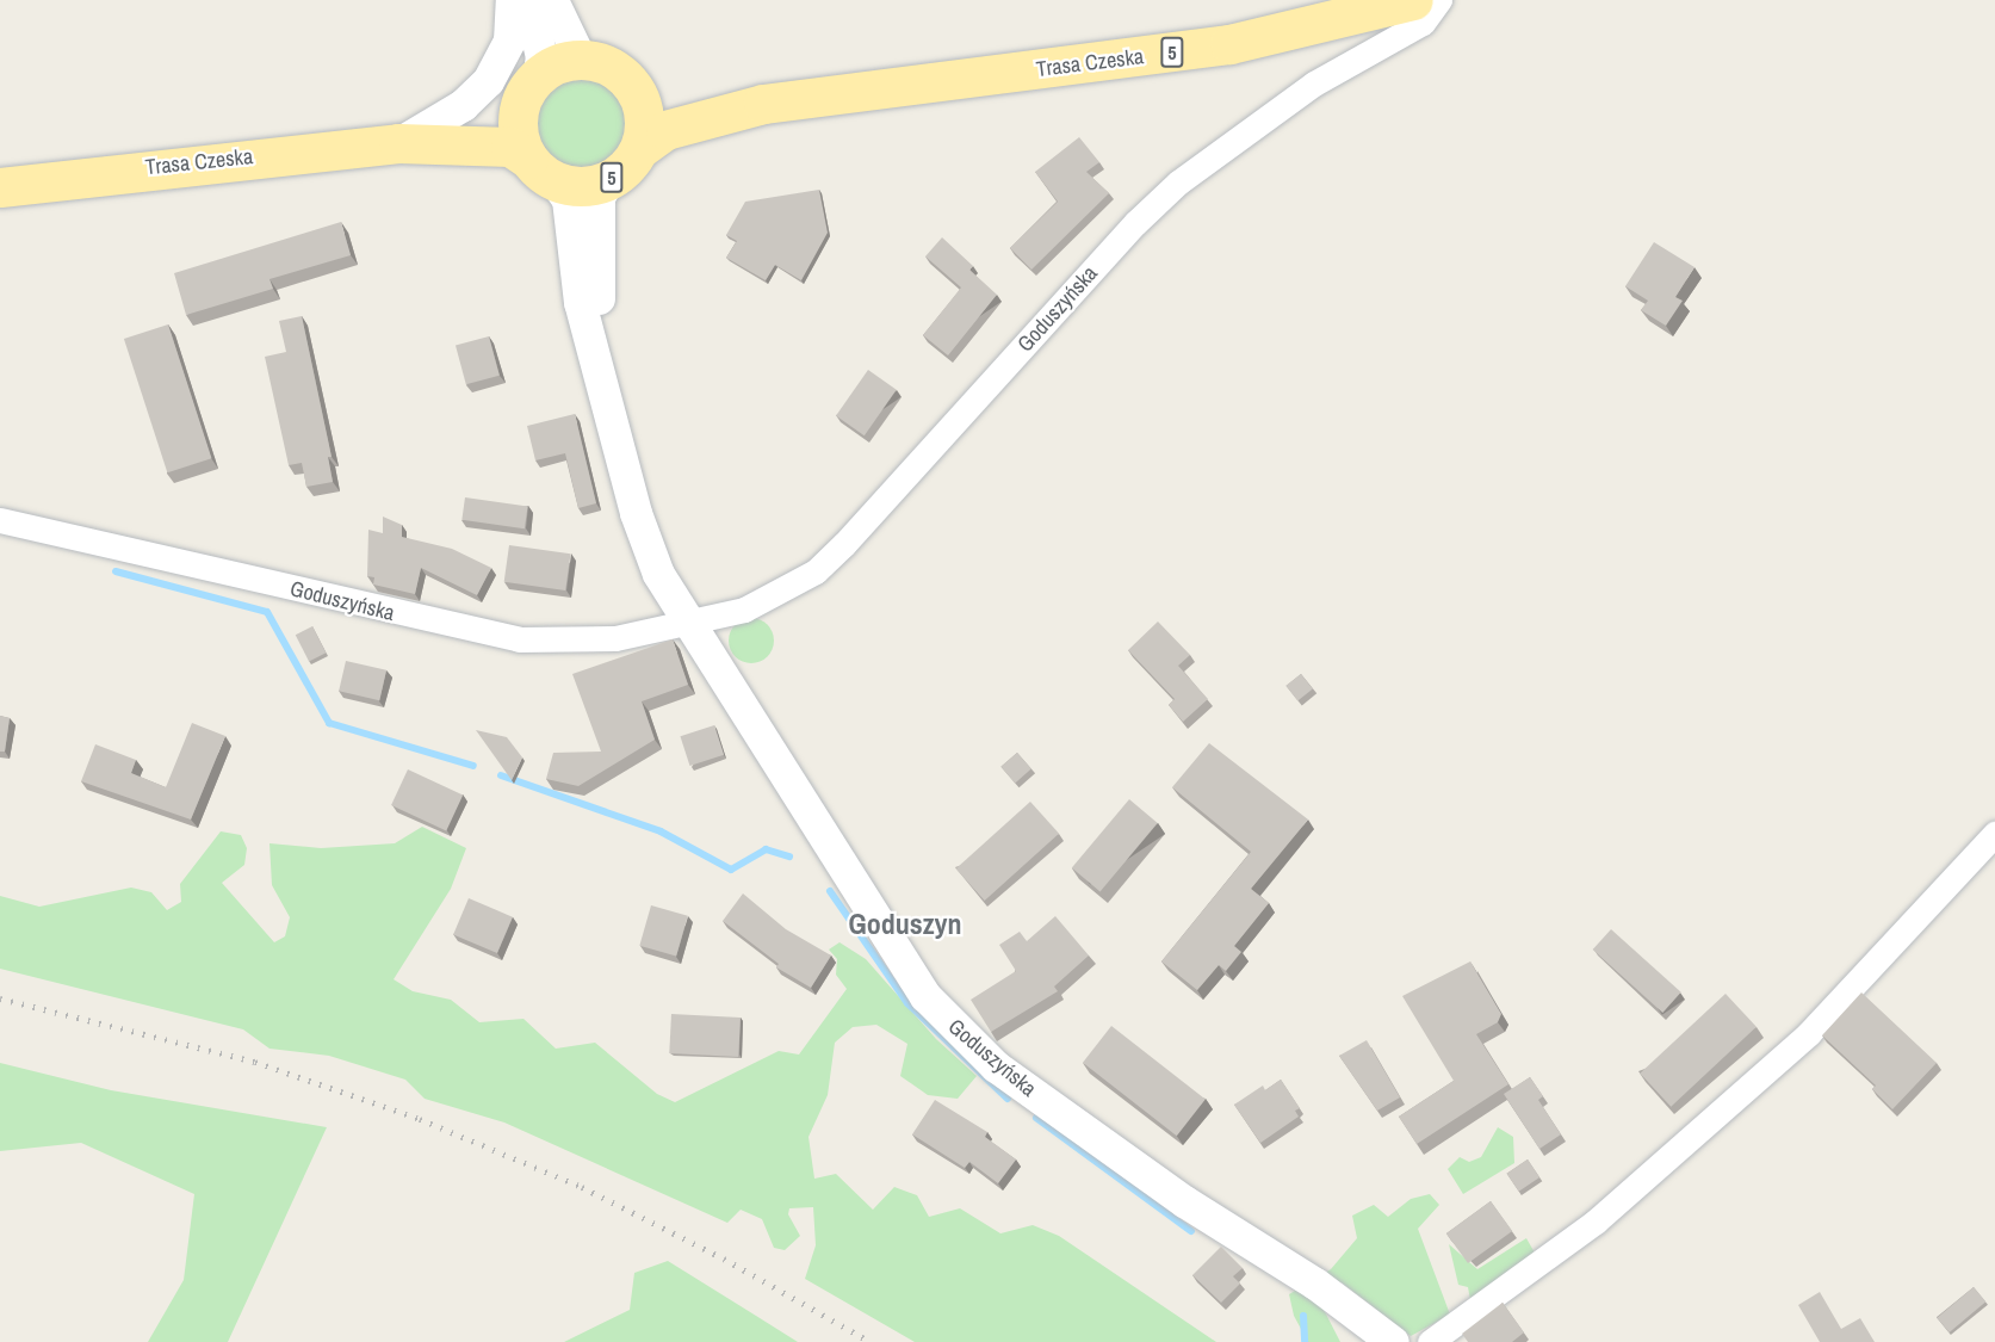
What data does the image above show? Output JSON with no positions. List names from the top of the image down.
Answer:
{
  "streets": {
    "main road": ["5", "Trasa Czeska"],
    "street": ["Goduszyńska"]
  },
  "crossings": [
    ["5", "Trasa Czeska"],
    ["5", "Goduszyńska"],
    ["Trasa Czeska", "Goduszyńska"]
  ],
  "districts": ["Goduszyn"]
}
